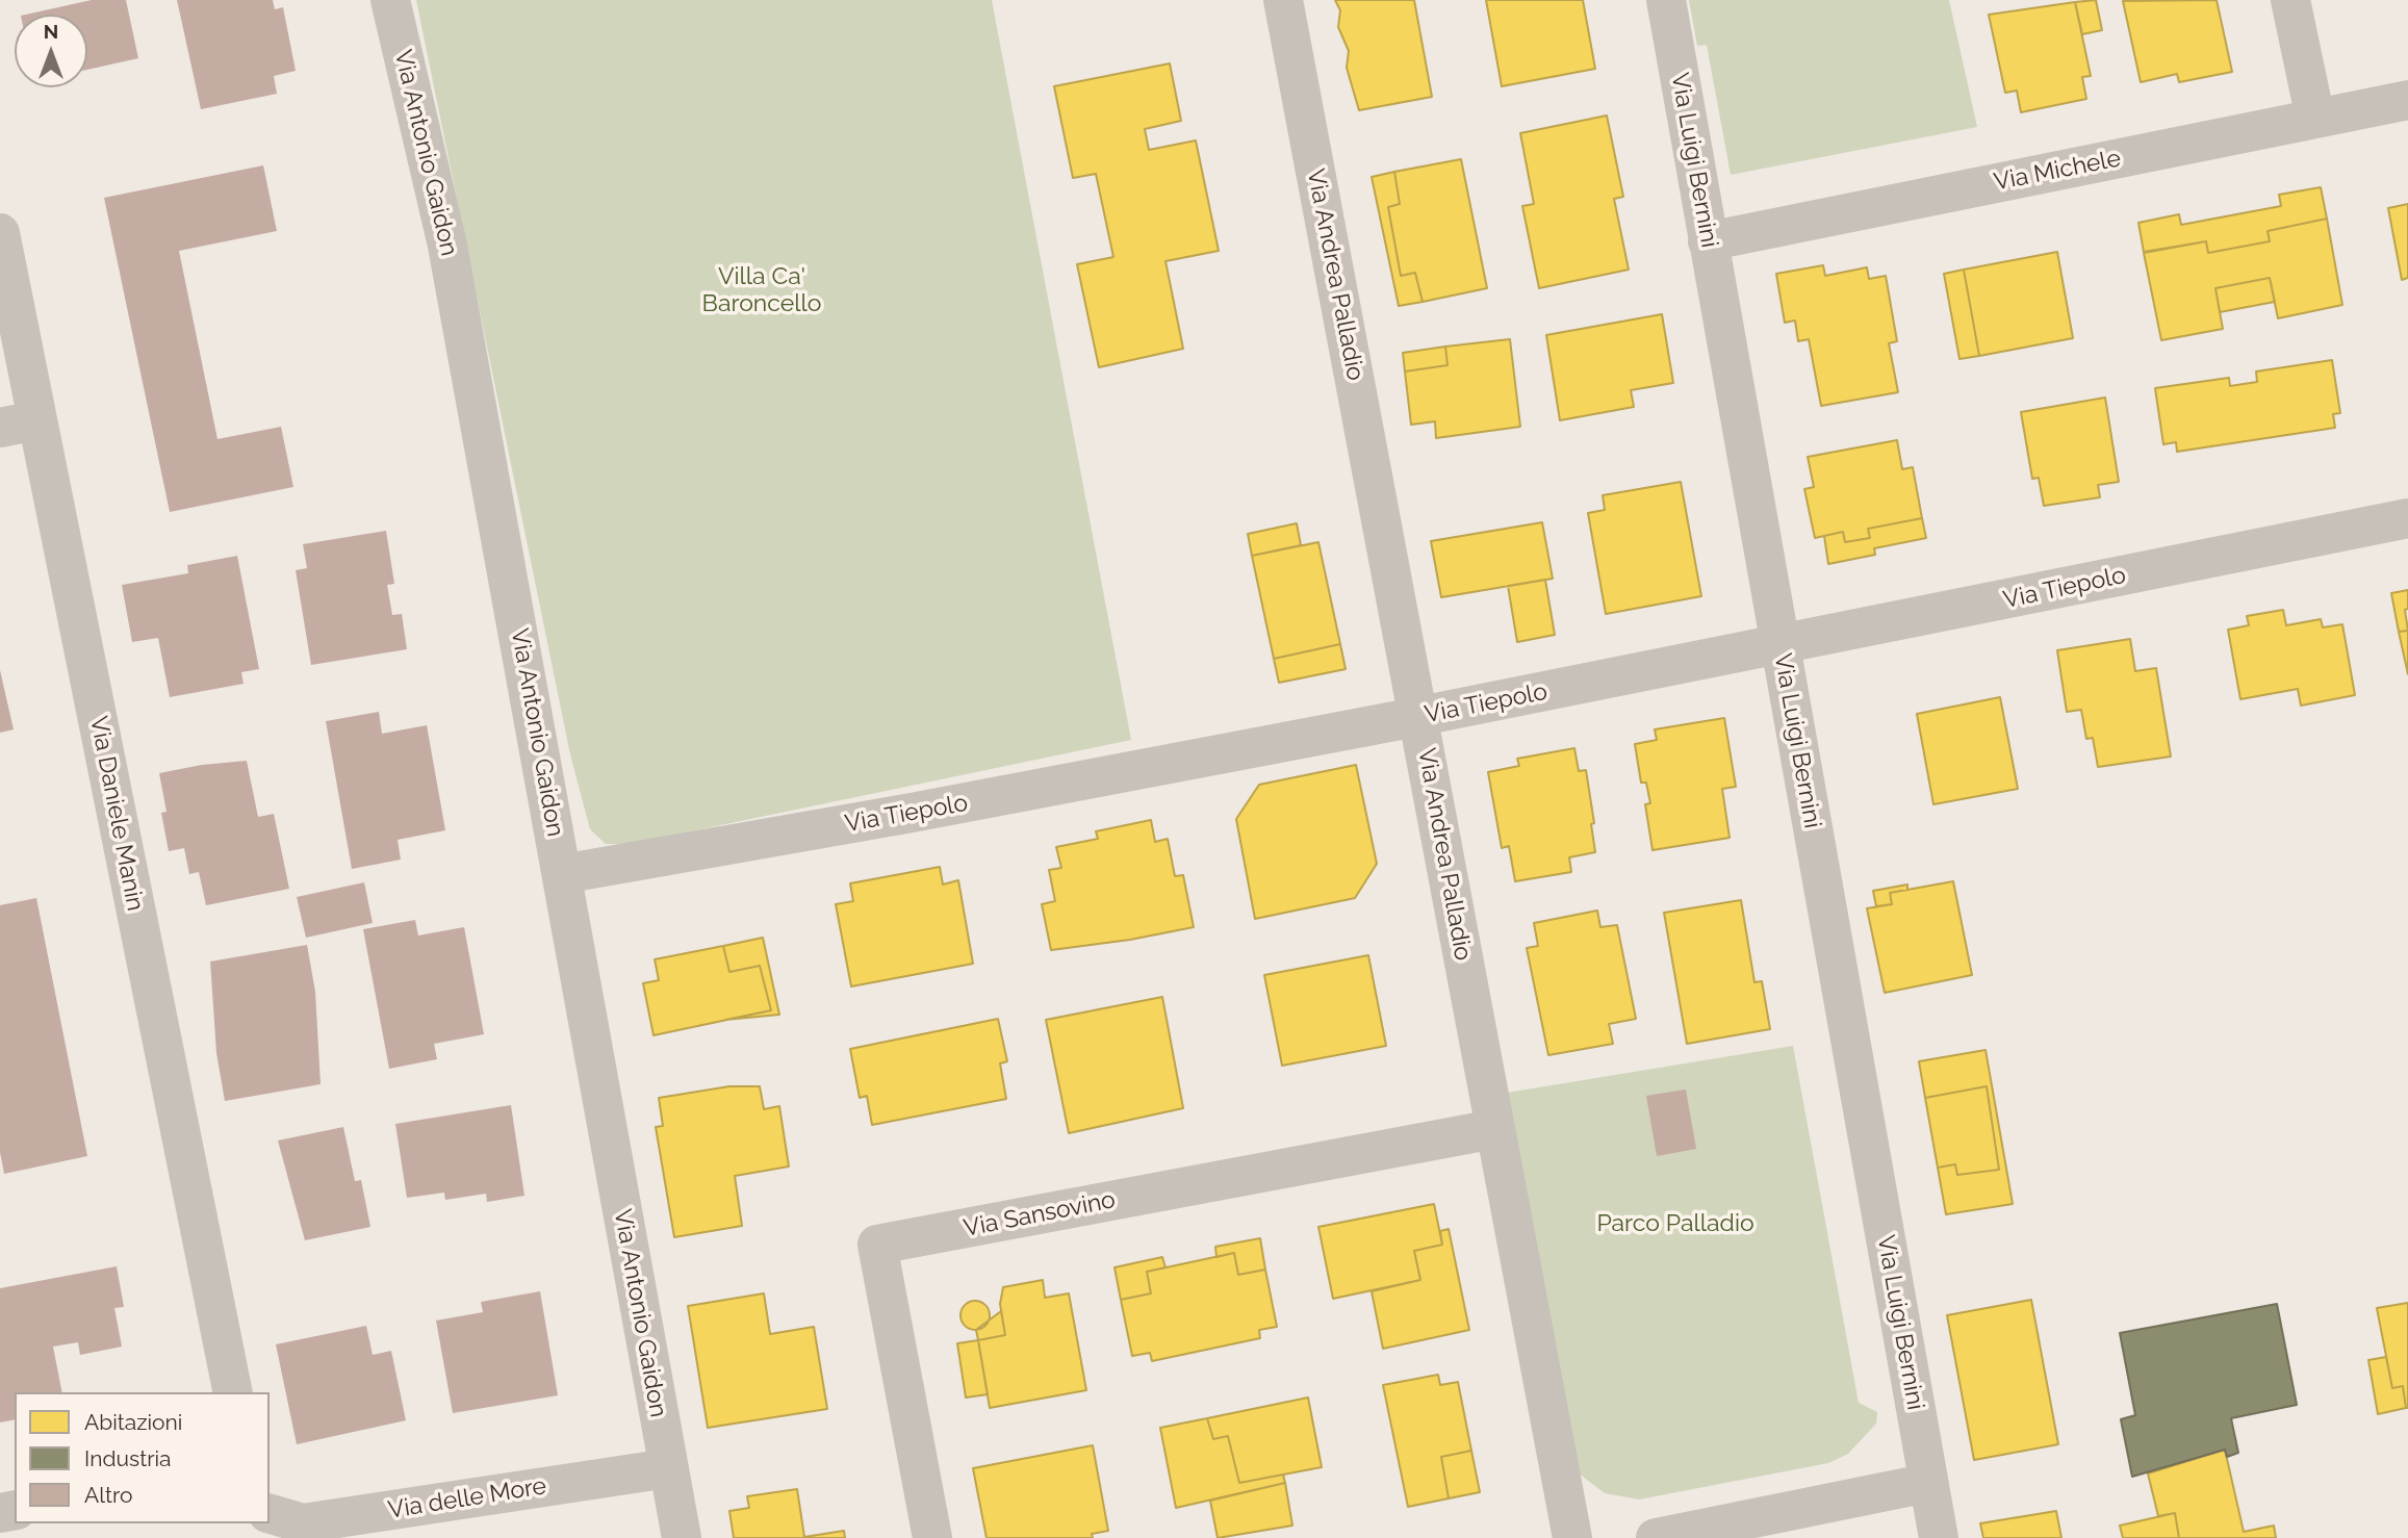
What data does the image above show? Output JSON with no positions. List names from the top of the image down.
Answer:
{
  "streets": {
    "street": [
      "Via Antonio Gaidon",
      "Via Luigi Bernini",
      "Via Michele",
      "Via Andrea Palladio",
      "Via Tiepolo",
      "Via Daniele Manin",
      "Via Sansovino",
      "Via delle More"
    ]
  },
  "crossings": [
    ["Via Antonio Gaidon", "Via Tiepolo"],
    ["Via Antonio Gaidon", "Via delle More"],
    ["Via Luigi Bernini", "Via Michele"],
    ["Via Luigi Bernini", "Via Tiepolo"],
    ["Via Andrea Palladio", "Via Tiepolo"],
    ["Via Andrea Palladio", "Via Sansovino"]
  ],
  "parks": ["Villa Ca' Baroncello", "Parco Palladio"],
  "legend": ["Abitazioni", "Industria", "Altro"],
  "north": "top"
}
